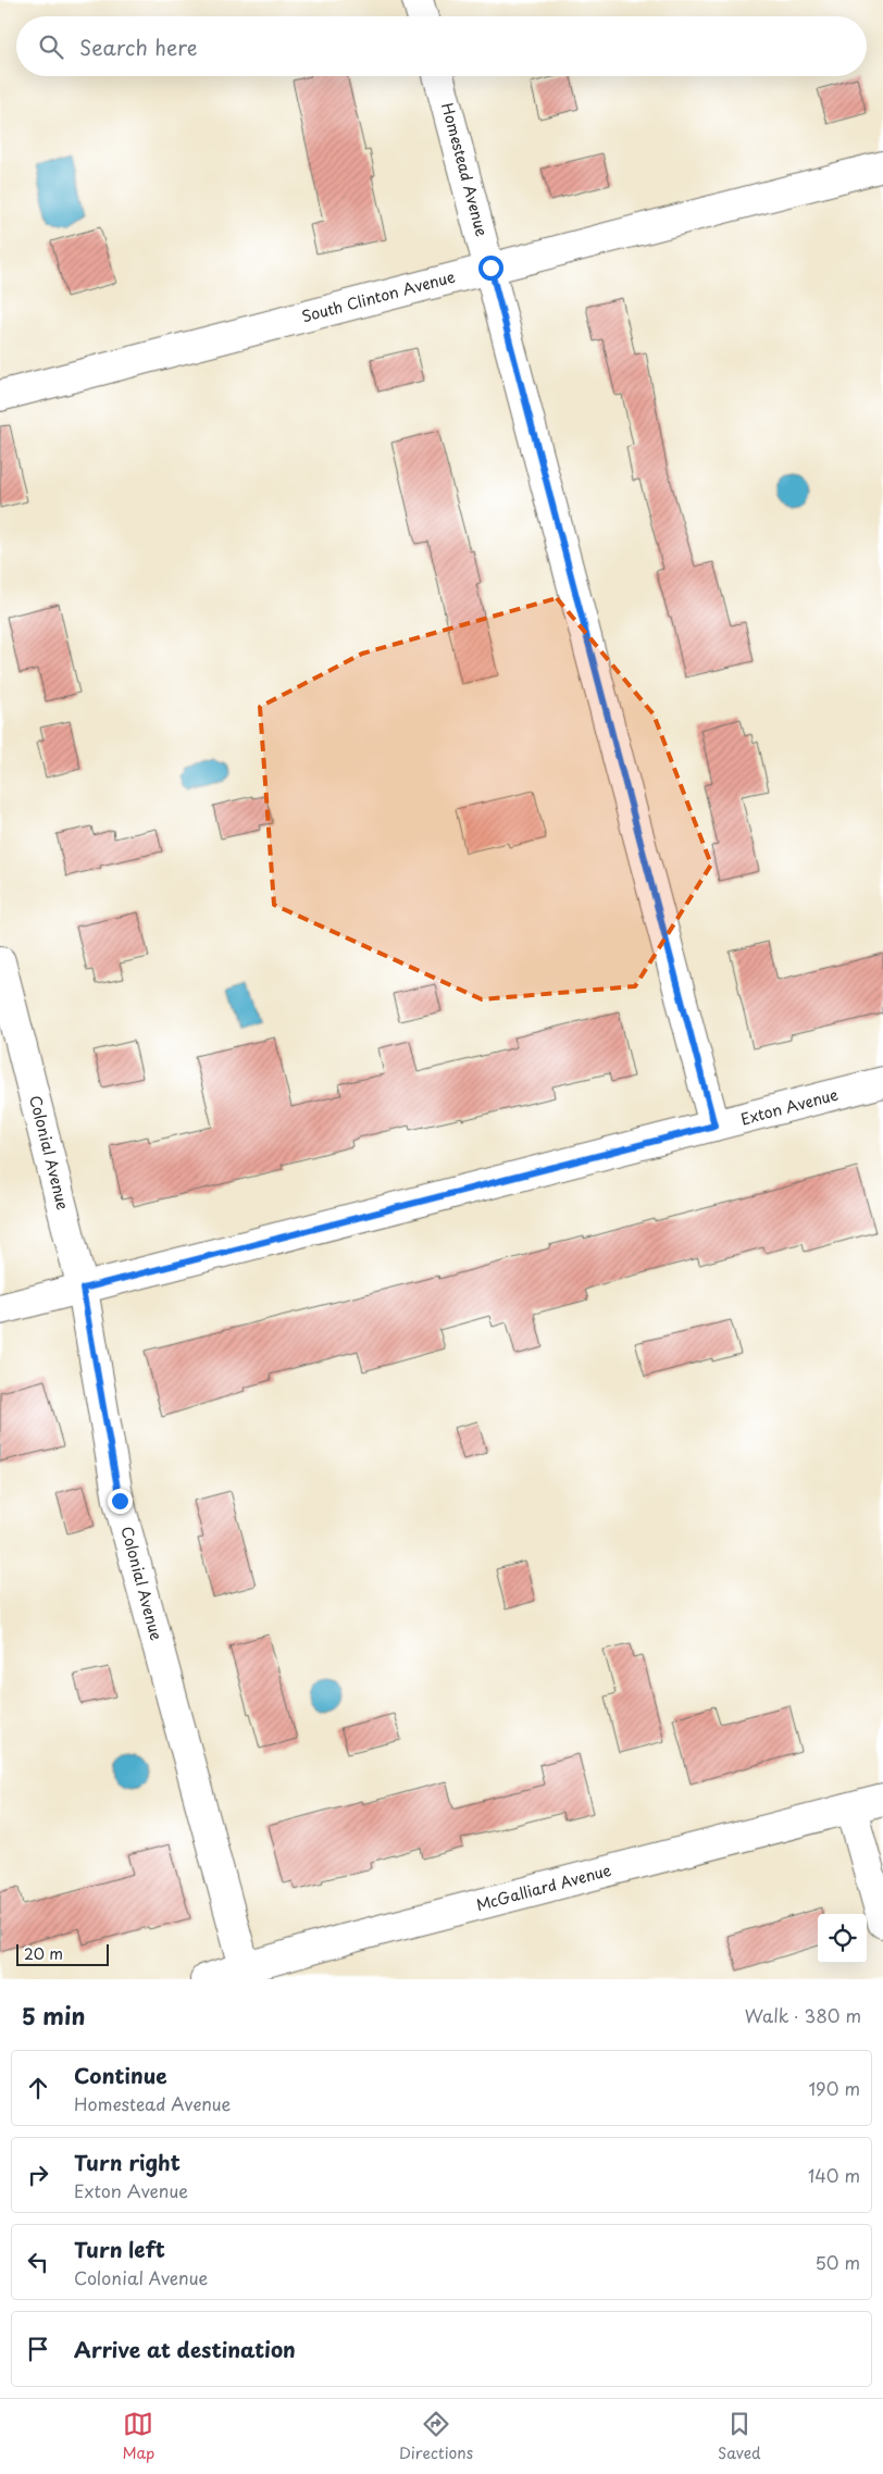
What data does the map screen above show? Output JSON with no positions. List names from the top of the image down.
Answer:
{
  "streets": {
    "street": [
      "Homestead Avenue",
      "South Clinton Avenue",
      "Exton Avenue",
      "Colonial Avenue",
      "McGalliard Avenue"
    ]
  },
  "crossings": [
    ["Homestead Avenue", "South Clinton Avenue"],
    ["Homestead Avenue", "Exton Avenue"],
    ["Exton Avenue", "Colonial Avenue"],
    ["Colonial Avenue", "McGalliard Avenue"]
  ],
  "scale_bar": "20 m",
  "page": {
    "search": "Search here",
    "scale": "20 m",
    "heading": ["5 min", "Walk · 380 m"],
    "list": [
      ["Continue", "Homestead Avenue", "190 m"],
      ["Turn right", "Exton Avenue", "140 m"],
      ["Turn left", "Colonial Avenue", "50 m"],
      "Arrive at destination"
    ],
    "nav": ["Map", "Directions", "Saved"]
  }
}
